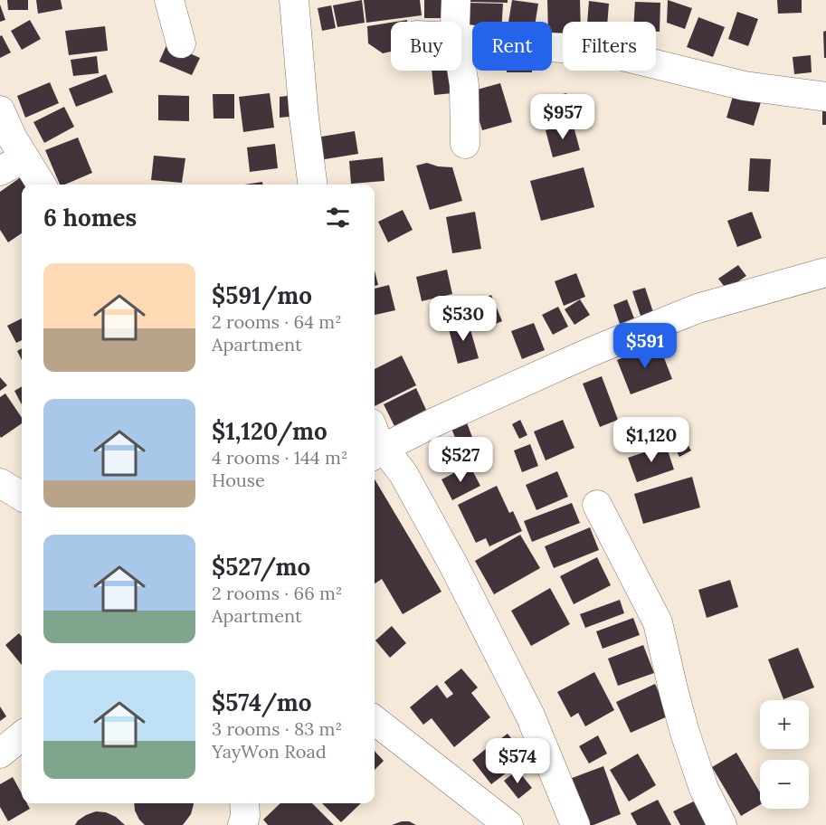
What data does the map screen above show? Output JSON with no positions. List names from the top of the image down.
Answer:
{
  "page": {
    "chip": ["Buy", "Rent", "Filters"],
    "price": [
      "$957",
      "$530",
      "$591",
      "$1,120",
      "$527",
      "$574"
    ],
    "heading": "6 homes",
    "list": [
      {
        "name": "$591/mo",
        "note": "2 rooms · 64 m² · Apartment"
      },
      {
        "name": "$1,120/mo",
        "note": "4 rooms · 144 m² · House"
      },
      {
        "name": "$527/mo",
        "note": "2 rooms · 66 m² · Apartment"
      },
      {
        "name": "$574/mo",
        "note": "3 rooms · 83 m² · YayWon Road"
      }
    ],
    "map_buttons": ["+", "−"]
  }
}
